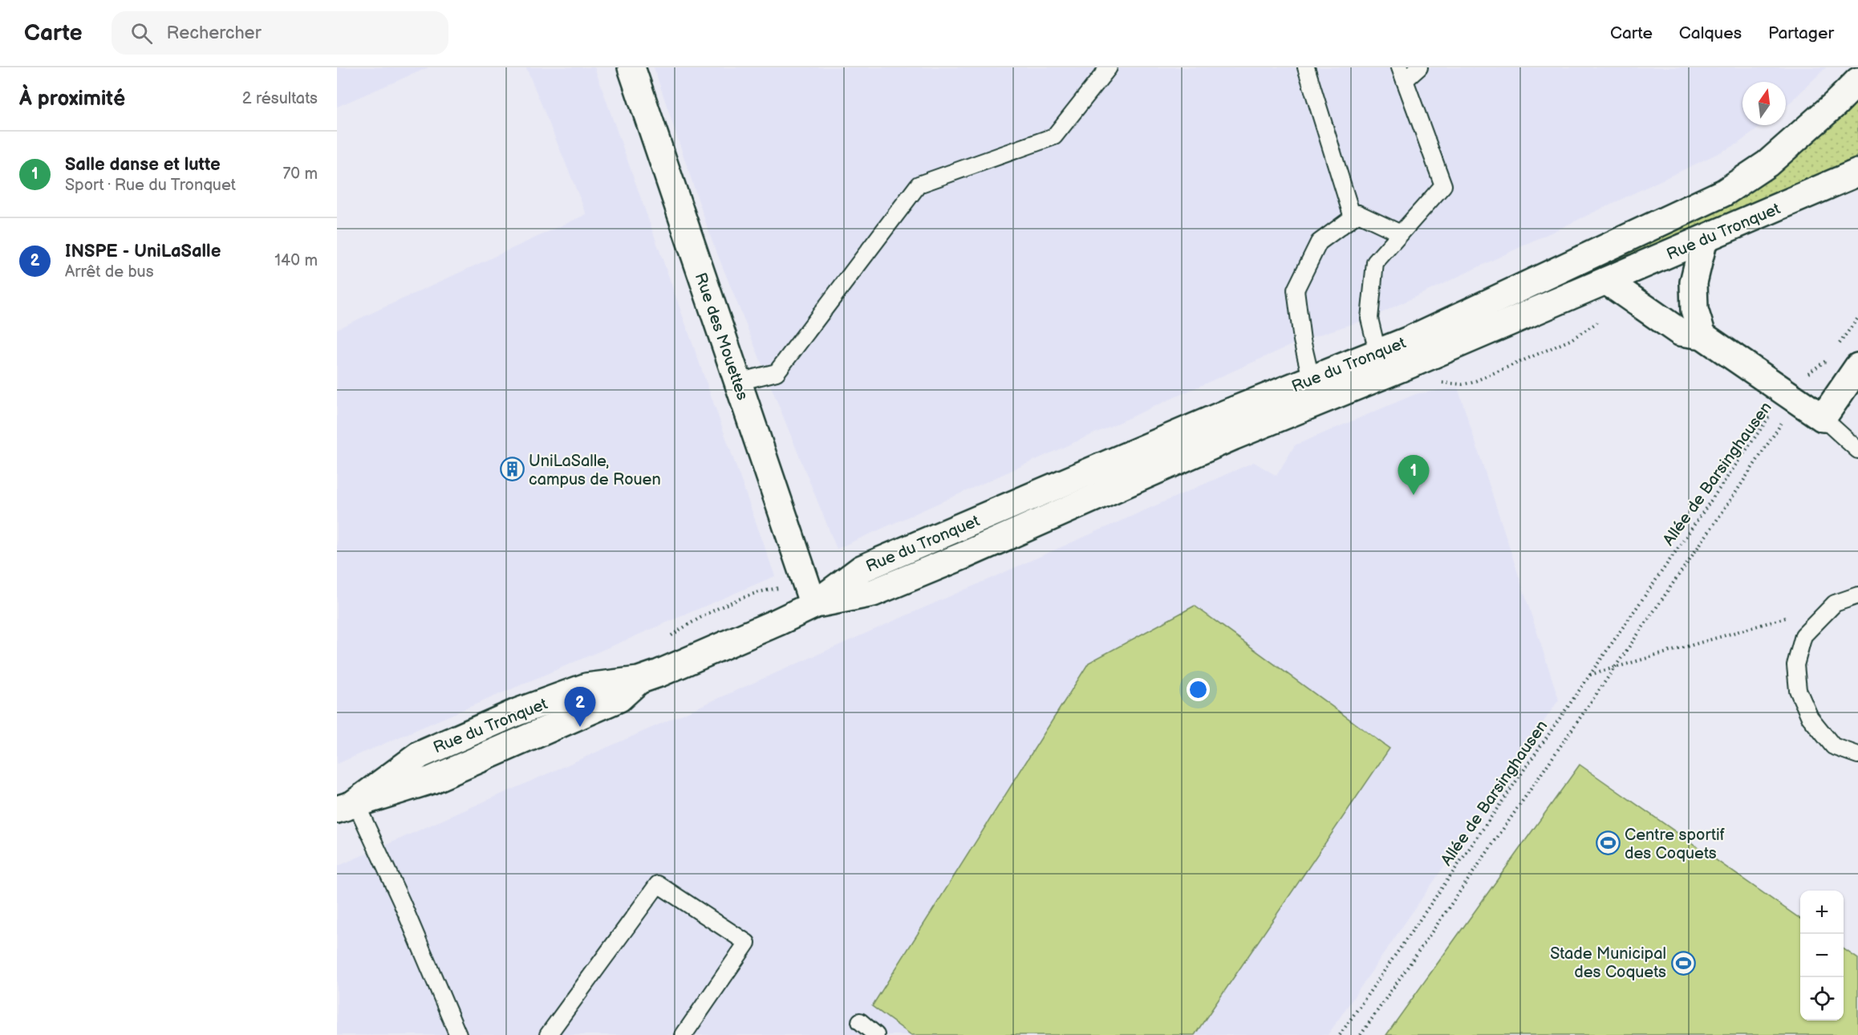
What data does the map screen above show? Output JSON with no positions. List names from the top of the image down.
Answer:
{
  "streets": {
    "street": ["Rue du Tronquet", "Rue des Mouettes"],
    "path": ["Allée de Barsinghausen"]
  },
  "crossings": [
    ["Rue du Tronquet", "Rue des Mouettes"]
  ],
  "places": {
    "building": ["UniLaSalle, campus de Rouen"],
    "sports": ["Centre sportif des Coquets", "Stade Municipal des Coquets"]
  },
  "north": "top",
  "page": {
    "header": "Carte",
    "search": "Rechercher",
    "nav": ["Carte", "Calques", "Partager"],
    "heading": ["À proximité", "2 résultats"],
    "list": [
      {
        "mark": "1",
        "name": "Salle danse et lutte",
        "note": "Sport · Rue du Tronquet",
        "value": "70 m"
      },
      {
        "mark": "2",
        "name": "INSPE - UniLaSalle",
        "note": "Arrêt de bus",
        "value": "140 m"
      }
    ],
    "pins": ["1", "2"],
    "map_buttons": ["+", "−"]
  }
}
